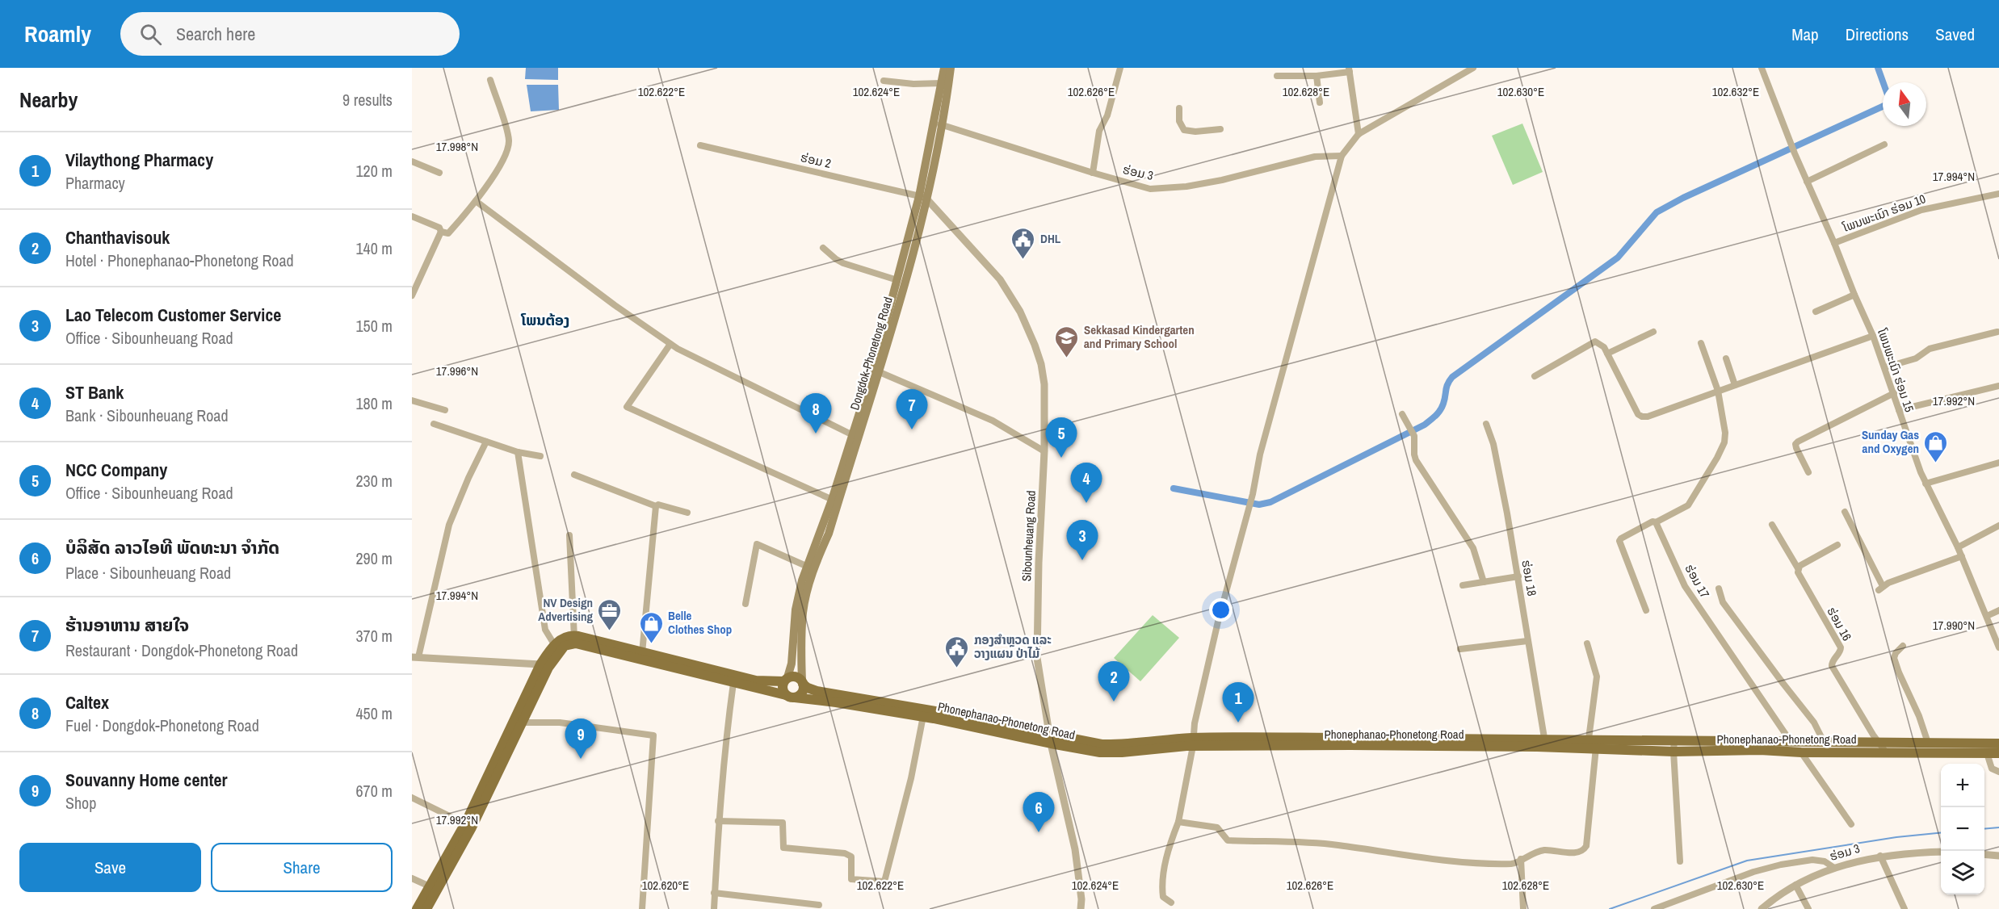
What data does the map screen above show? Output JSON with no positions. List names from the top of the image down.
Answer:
{
  "streets": {
    "main road": ["Dongdok-Phonetong Road", "Phonephanao-Phonetong Road"],
    "street": [
      "ຮ່ອມ 2",
      "ຮ່ອມ 3",
      "ໂພນພະເນົາ ຮ່ອມ 10",
      "ໂພນພະເນົາ ຮ່ອມ 15",
      "Sibounheuang Road",
      "ຮ່ອມ 18",
      "ຮ່ອມ 17",
      "ຮ່ອມ 16"
    ]
  },
  "crossings": [
    ["ຮ່ອມ 2", "Dongdok-Phonetong Road"],
    ["ຮ່ອມ 2", "Sibounheuang Road"],
    ["ຮ່ອມ 3", "Dongdok-Phonetong Road"],
    ["ໂພນພະເນົາ ຮ່ອມ 10", "ໂພນພະເນົາ ຮ່ອມ 15"],
    ["Dongdok-Phonetong Road", "Sibounheuang Road"],
    ["Sibounheuang Road", "Phonephanao-Phonetong Road"],
    ["ຮ່ອມ 18", "Phonephanao-Phonetong Road"],
    ["ຮ່ອມ 17", "Phonephanao-Phonetong Road"],
    ["ຮ່ອມ 16", "Phonephanao-Phonetong Road"]
  ],
  "districts": ["ໂພນຕ້ອງ"],
  "places": {
    "public building": ["DHL", "ກອງສໍາຫຼວດ ແລະ ວາງແຜນ ປ່າໄມ້"],
    "school or university": ["Sekkasad Kindergarten and Primary School"],
    "shop": ["Sunday Gas and Oxygen", "Belle Clothes Shop"],
    "office": ["NV Design Advertising"]
  },
  "north": "top",
  "page": {
    "header": "Roamly",
    "search": "Search here",
    "nav": ["Map", "Directions", "Saved"],
    "heading": ["Nearby", "9 results"],
    "list": [
      {
        "mark": "1",
        "name": "Vilaythong Pharmacy",
        "note": "Pharmacy",
        "value": "120 m"
      },
      {
        "mark": "2",
        "name": "Chanthavisouk",
        "note": "Hotel · Phonephanao-Phonetong Road",
        "value": "140 m"
      },
      {
        "mark": "3",
        "name": "Lao Telecom Customer Service",
        "note": "Office · Sibounheuang Road",
        "value": "150 m"
      },
      {
        "mark": "4",
        "name": "ST Bank",
        "note": "Bank · Sibounheuang Road",
        "value": "180 m"
      },
      {
        "mark": "5",
        "name": "NCC Company",
        "note": "Office · Sibounheuang Road",
        "value": "230 m"
      },
      {
        "mark": "6",
        "name": "ບໍລິສັດ ລາວໄອທີ ພັດທະນາ ຈຳກັດ",
        "note": "Place · Sibounheuang Road",
        "value": "290 m"
      },
      {
        "mark": "7",
        "name": "ຮ້ານອາຫານ ສາຍໃຈ",
        "note": "Restaurant · Dongdok-Phonetong Road",
        "value": "370 m"
      },
      {
        "mark": "8",
        "name": "Caltex",
        "note": "Fuel · Dongdok-Phonetong Road",
        "value": "450 m"
      },
      {
        "mark": "9",
        "name": "Souvanny Home center",
        "note": "Shop",
        "value": "670 m"
      }
    ],
    "pins": [
      "7",
      "8",
      "5",
      "4",
      "3",
      "2",
      "1",
      "9",
      "6"
    ],
    "map_buttons": ["+", "−"],
    "buttons": ["Save", "Share"]
  },
  "coordinates": [
    "102.622°E",
    "102.624°E",
    "102.626°E",
    "102.628°E",
    "102.630°E",
    "102.632°E",
    "17.998°N",
    "17.994°N",
    "17.996°N",
    "17.992°N",
    "17.990°N",
    "102.620°E"
  ]
}
